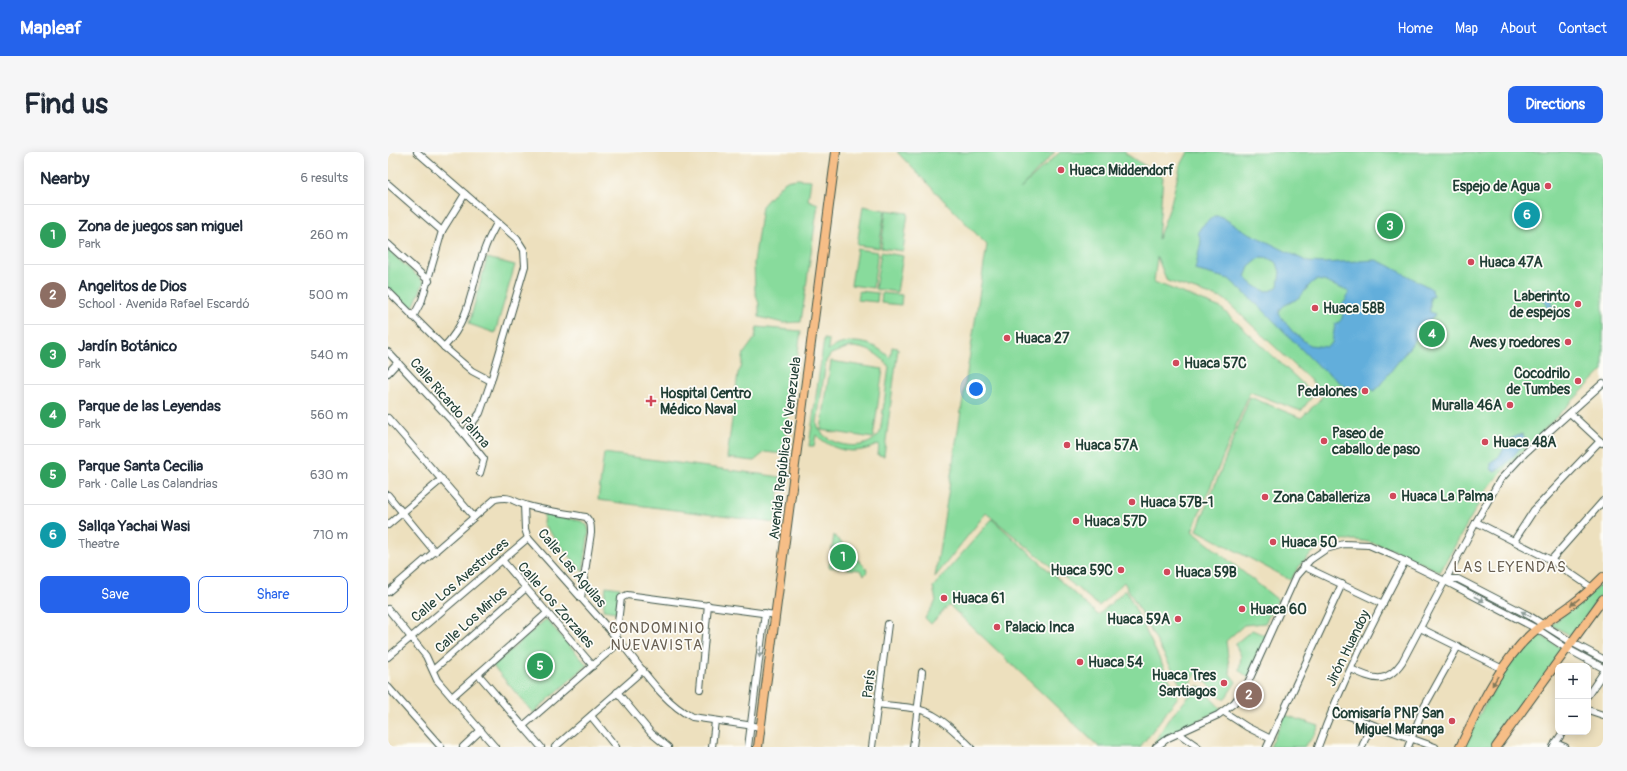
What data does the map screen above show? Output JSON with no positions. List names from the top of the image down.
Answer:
{
  "streets": {
    "main road": ["Avenida República de Venezuela"],
    "street": [
      "Calle Ricardo Palma",
      "Calle Las Águilas",
      "Calle Los Avestruces",
      "Calle Los Zorzales",
      "Calle Los Mirlos",
      "Jirón Huandoy",
      "París"
    ]
  },
  "crossings": [
    ["Avenida República de Venezuela", "Calle Las Águilas"],
    ["Calle Las Águilas", "Calle Los Avestruces"],
    ["Calle Los Avestruces", "Calle Los Zorzales"],
    ["Calle Los Zorzales", "Calle Los Mirlos"]
  ],
  "districts": ["LAS LEYENDAS", "CONDOMINIO NUEVAVISTA"],
  "places": {
    "other": [
      "Huaca Middendorf",
      "Espejo de Agua",
      "Huaca 47A",
      "Laberinto de espejos",
      "Huaca 58B",
      "Huaca 27",
      "Aves y roedores",
      "Huaca 57C",
      "Cocodrilo de Tumbes",
      "Pedalones",
      "Muralla 46A",
      "Paseo de caballo de paso",
      "Huaca 48A",
      "Huaca 57A",
      "Huaca La Palma",
      "Zona Caballeriza",
      "Huaca 57B-1",
      "Huaca 57D",
      "Huaca 50",
      "Huaca 59C",
      "Huaca 59B",
      "Huaca 61",
      "Huaca 60",
      "Huaca 59A",
      "Palacio Inca",
      "Huaca 54",
      "Huaca Tres Santiagos",
      "Comisaría PNP San Miguel Maranga"
    ],
    "health": ["Hospital Centro Médico Naval"]
  },
  "page": {
    "header": "Mapleaf",
    "nav": [
      "Home",
      "Map",
      "About",
      "Contact"
    ],
    "buttons": [
      "Directions",
      ["Save", "Share"]
    ],
    "title": "Find us",
    "heading": ["Nearby", "6 results"],
    "pins": [
      "6",
      "3",
      "4",
      "1",
      "5",
      "2"
    ],
    "list": [
      {
        "mark": "1",
        "name": "Zona de juegos san miguel",
        "note": "Park",
        "value": "260 m"
      },
      {
        "mark": "2",
        "name": "Angelitos de Dios",
        "note": "School · Avenida Rafael Escardó",
        "value": "500 m"
      },
      {
        "mark": "3",
        "name": "Jardín Botánico",
        "note": "Park",
        "value": "540 m"
      },
      {
        "mark": "4",
        "name": "Parque de las Leyendas",
        "note": "Park",
        "value": "560 m"
      },
      {
        "mark": "5",
        "name": "Parque Santa Cecilia",
        "note": "Park · Calle Las Calandrias",
        "value": "630 m"
      },
      {
        "mark": "6",
        "name": "Sallqa Yachai Wasi",
        "note": "Theatre",
        "value": "710 m"
      }
    ],
    "map_buttons": ["+", "−"]
  }
}
